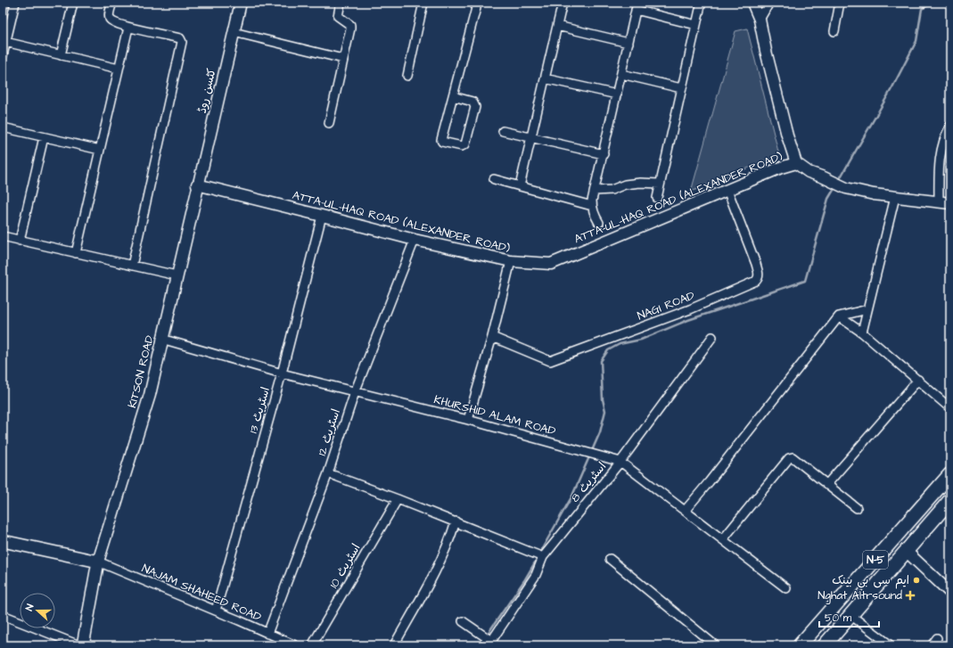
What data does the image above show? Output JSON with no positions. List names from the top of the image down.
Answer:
{
  "streets": {
    "highway": ["N-5"],
    "street": [
      "کٹسن روڈ",
      "ATTA-UL-HAQ ROAD (ALEXANDER ROAD)",
      "NAGI ROAD",
      "KITSON ROAD",
      "اسٹریٹ 13",
      "KHURSHID ALAM ROAD",
      "اسٹریٹ 12",
      "اسٹریٹ 8",
      "اسٹریٹ 10",
      "NAJAM SHAHEED ROAD"
    ]
  },
  "crossings": [
    ["کٹسن روڈ", "ATTA-UL-HAQ ROAD (ALEXANDER ROAD)"],
    ["کٹسن روڈ", "KITSON ROAD"],
    ["ATTA-UL-HAQ ROAD (ALEXANDER ROAD)", "NAGI ROAD"],
    ["ATTA-UL-HAQ ROAD (ALEXANDER ROAD)", "KITSON ROAD"],
    ["ATTA-UL-HAQ ROAD (ALEXANDER ROAD)", "اسٹریٹ 13"],
    ["ATTA-UL-HAQ ROAD (ALEXANDER ROAD)", "اسٹریٹ 12"],
    ["KITSON ROAD", "KHURSHID ALAM ROAD"],
    ["KITSON ROAD", "NAJAM SHAHEED ROAD"],
    ["اسٹریٹ 13", "KHURSHID ALAM ROAD"],
    ["اسٹریٹ 13", "NAJAM SHAHEED ROAD"],
    ["KHURSHID ALAM ROAD", "اسٹریٹ 12"],
    ["KHURSHID ALAM ROAD", "اسٹریٹ 8"],
    ["اسٹریٹ 12", "NAJAM SHAHEED ROAD"]
  ],
  "places": {
    "other": ["ایم سی بی بینک"],
    "health": ["Nghat Altrsound"]
  },
  "scale_bar": "50 m",
  "north": "left"
}
